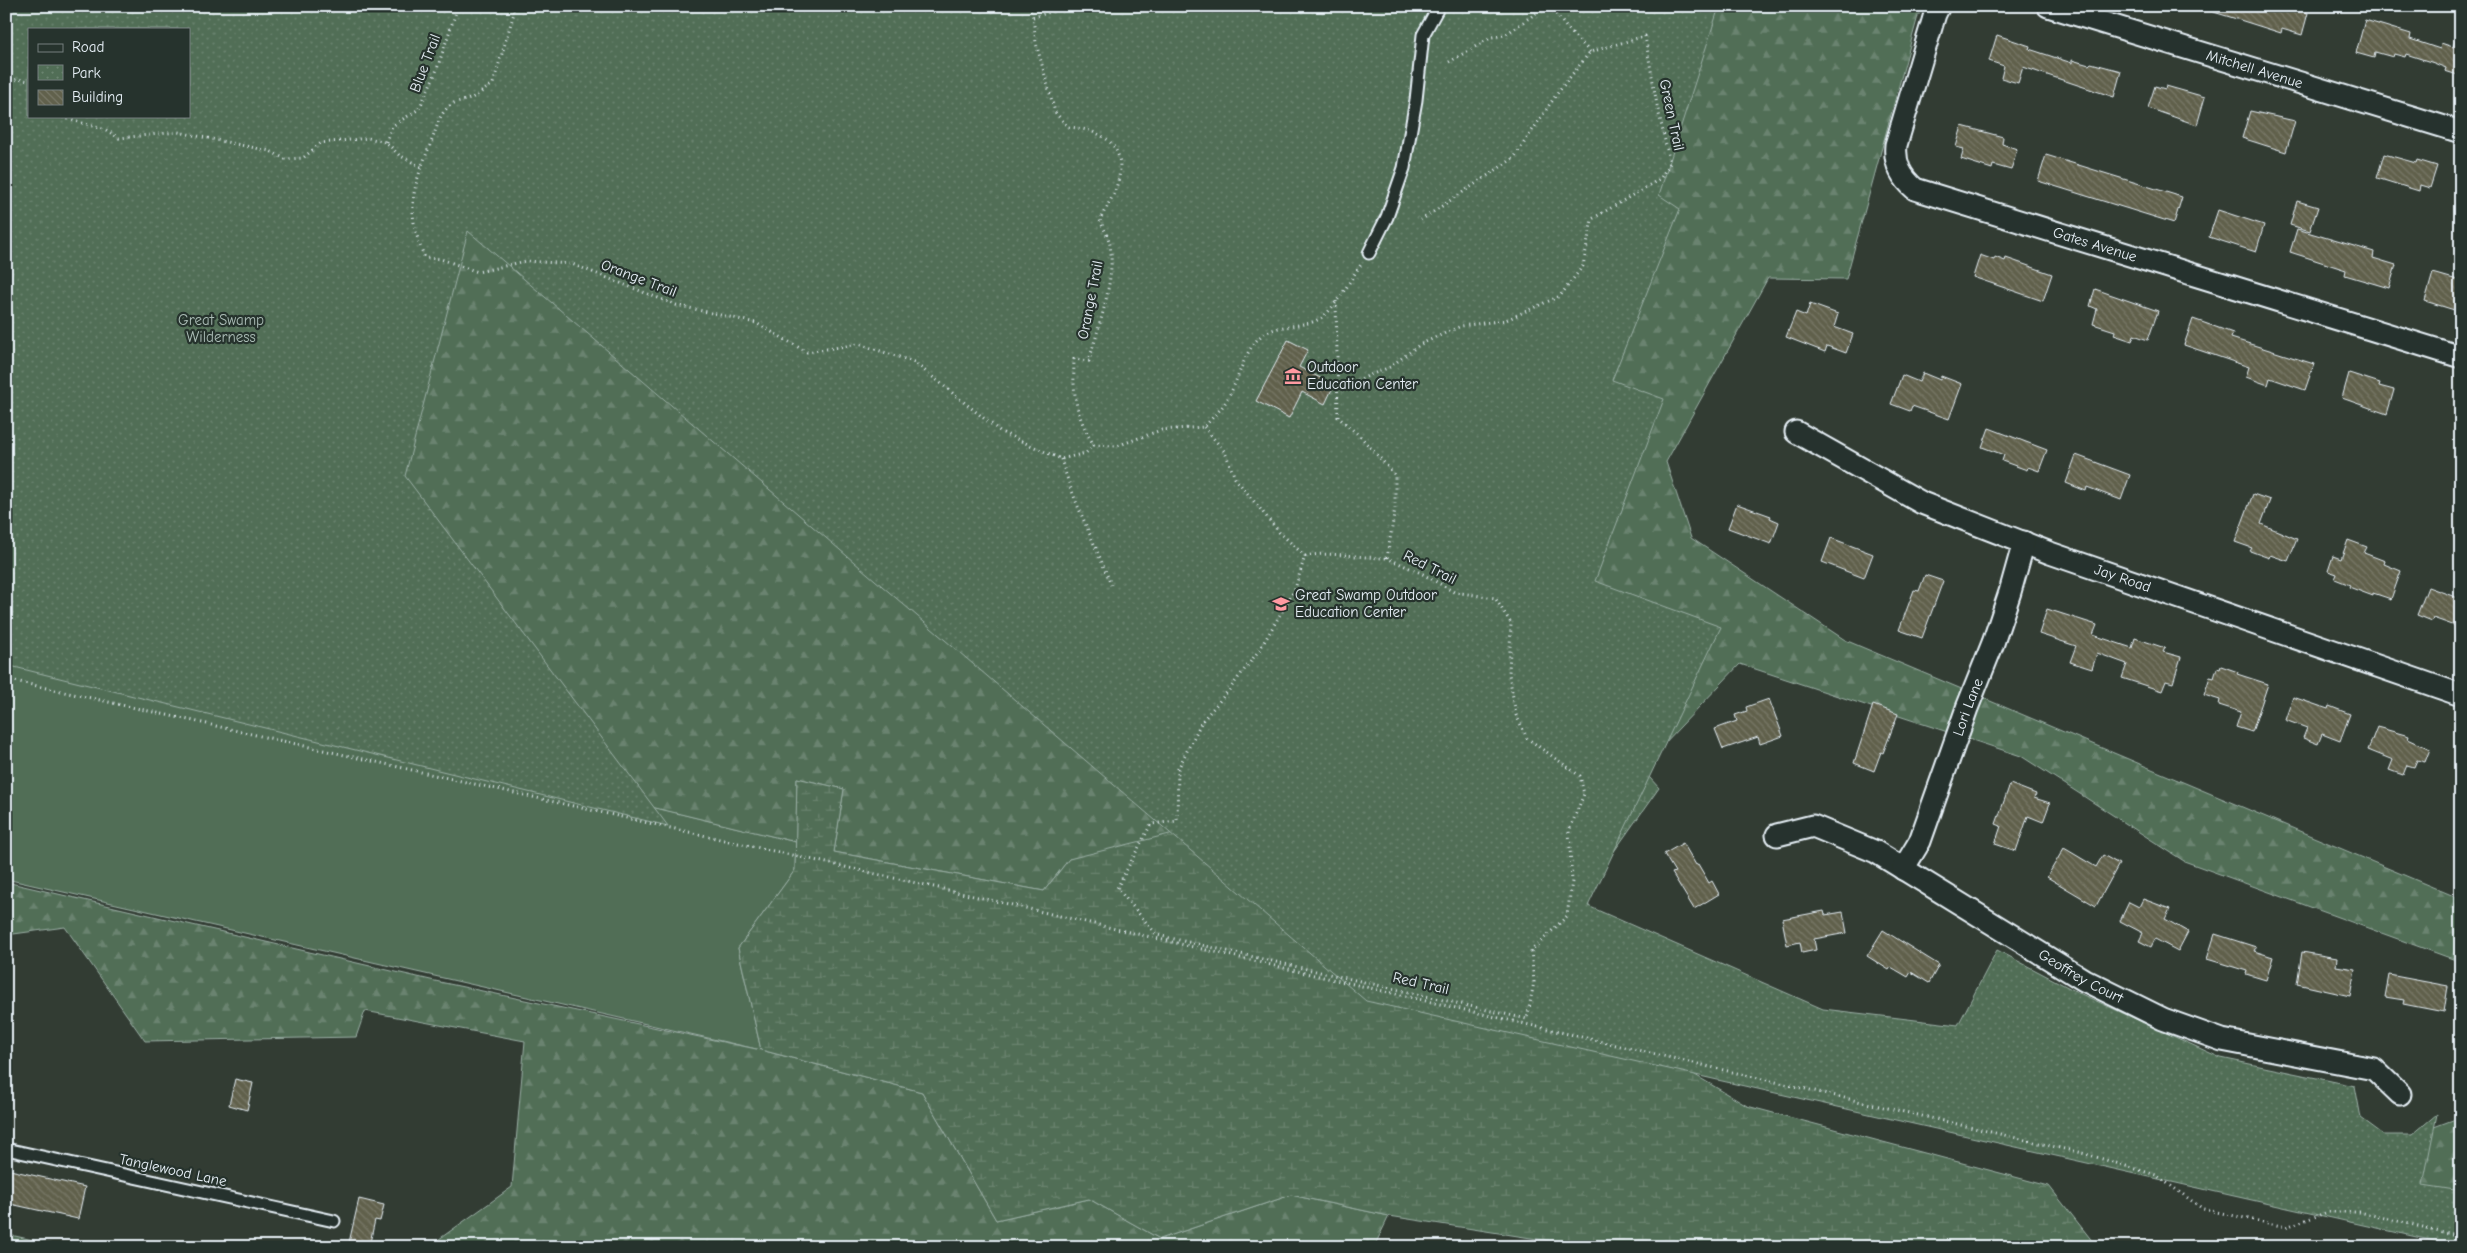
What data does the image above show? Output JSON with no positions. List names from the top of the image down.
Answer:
{
  "streets": {
    "street": [
      "Mitchell Avenue",
      "Gates Avenue",
      "Jay Road",
      "Lori Lane",
      "Geoffrey Court"
    ],
    "lane": ["Tanglewood Lane"],
    "path": [
      "Blue Trail",
      "Green Trail",
      "Orange Trail",
      "Red Trail"
    ]
  },
  "crossings": [
    ["Green Trail", "Red Trail"],
    ["Jay Road", "Lori Lane"],
    ["Lori Lane", "Geoffrey Court"]
  ],
  "parks": ["Great Swamp Wilderness"],
  "places": {
    "museum": ["Outdoor Education Center"],
    "school or university": ["Great Swamp Outdoor Education Center"]
  },
  "legend": ["Road", "Park", "Building"]
}
